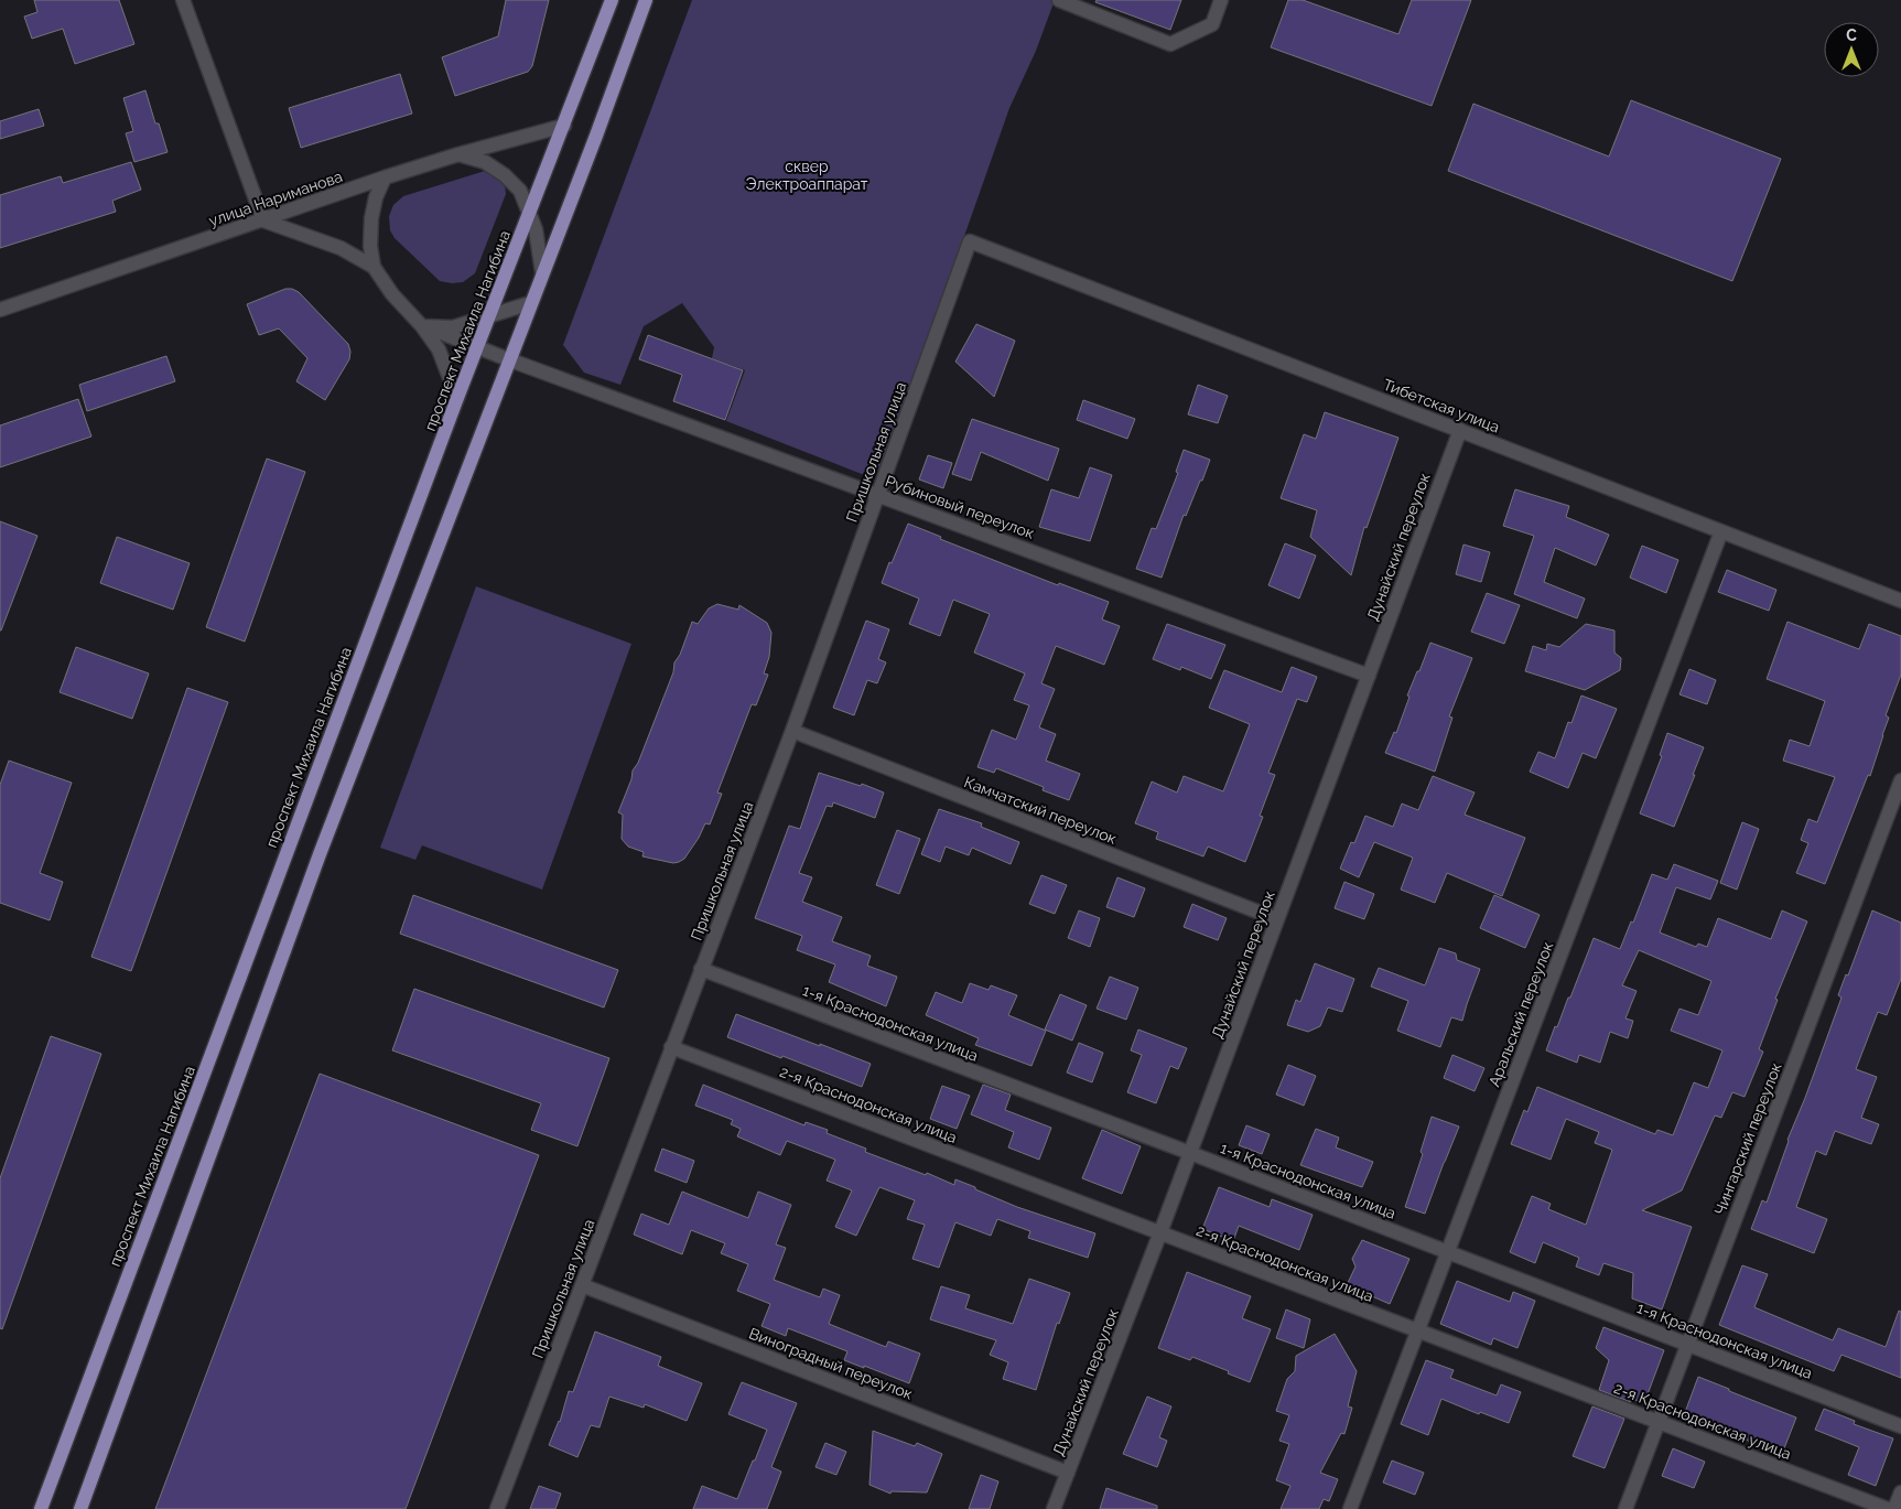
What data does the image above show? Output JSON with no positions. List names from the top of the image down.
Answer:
{
  "streets": {
    "main road": ["проспект Михаила Нагибина"],
    "street": [
      "улица Нариманова",
      "Тибетская улица",
      "Пришкольная улица",
      "Рубиновый переулок",
      "Дунайский переулок",
      "Камчатский переулок",
      "Аральский переулок",
      "1-я Краснодонская улица",
      "2-я Краснодонская улица",
      "Чингарский переулок",
      "Виноградный переулок"
    ]
  },
  "crossings": [
    ["улица Нариманова", "проспект Михаила Нагибина"],
    ["улица Нариманова", "Рубиновый переулок"],
    ["проспект Михаила Нагибина", "Рубиновый переулок"],
    ["Тибетская улица", "Пришкольная улица"],
    ["Тибетская улица", "Дунайский переулок"],
    ["Тибетская улица", "Аральский переулок"],
    ["Пришкольная улица", "Рубиновый переулок"],
    ["Пришкольная улица", "Камчатский переулок"],
    ["Пришкольная улица", "1-я Краснодонская улица"],
    ["Пришкольная улица", "2-я Краснодонская улица"],
    ["Пришкольная улица", "Виноградный переулок"],
    ["Рубиновый переулок", "Дунайский переулок"],
    ["Дунайский переулок", "Камчатский переулок"],
    ["Дунайский переулок", "1-я Краснодонская улица"],
    ["Дунайский переулок", "2-я Краснодонская улица"],
    ["Дунайский переулок", "Виноградный переулок"],
    ["Аральский переулок", "1-я Краснодонская улица"],
    ["Аральский переулок", "2-я Краснодонская улица"],
    ["1-я Краснодонская улица", "Чингарский переулок"],
    ["2-я Краснодонская улица", "Чингарский переулок"]
  ],
  "parks": ["cквер Электроаппарат"],
  "north": "top"
}
